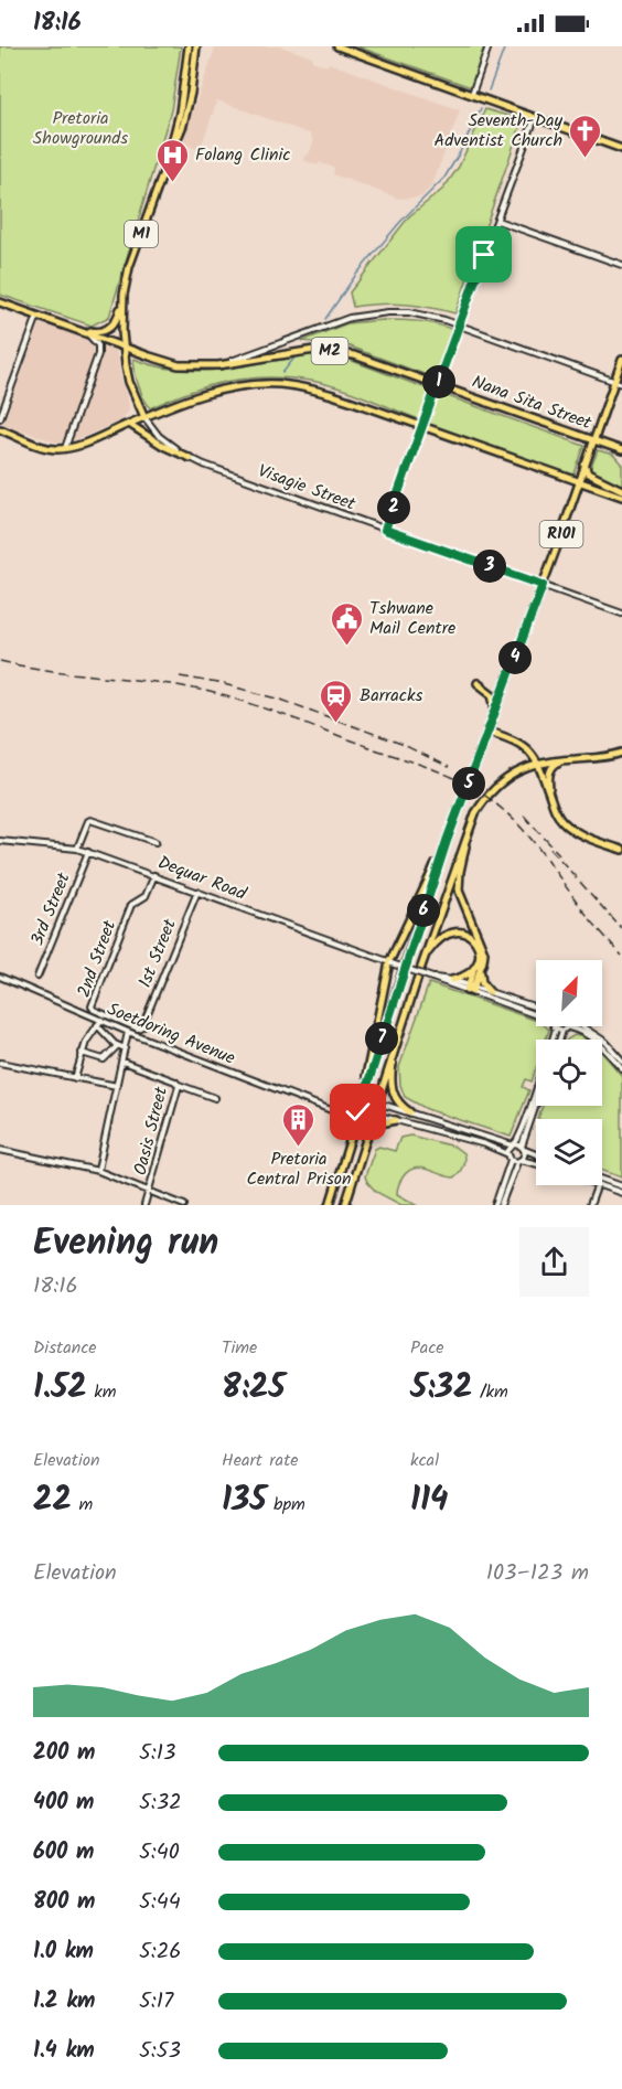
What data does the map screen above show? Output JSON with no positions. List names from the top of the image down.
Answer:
{
  "streets": {
    "main road": [
      "M1",
      "M2",
      "Nana Sita Street",
      "R101"
    ],
    "street": [
      "Visagie Street",
      "Dequar Road",
      "3rd Street",
      "1st Street",
      "2nd Street",
      "Soetdoring Avenue",
      "Oasis Street"
    ]
  },
  "crossings": [
    ["M1", "M2"],
    ["M1", "Nana Sita Street"],
    ["M1", "Visagie Street"],
    ["M2", "Nana Sita Street"],
    ["M2", "Visagie Street"],
    ["M2", "R101"],
    ["Nana Sita Street", "R101"],
    ["Visagie Street", "R101"],
    ["Dequar Road", "3rd Street"],
    ["Dequar Road", "1st Street"],
    ["Dequar Road", "2nd Street"],
    ["1st Street", "2nd Street"]
  ],
  "parks": ["Pretoria Showgrounds"],
  "places": {
    "church": ["Seventh-Day Adventist Church"],
    "hospital": ["Folang Clinic"],
    "public building": ["Tshwane Mail Centre"],
    "station": ["Barracks"],
    "building": ["Pretoria Central Prison"]
  },
  "north": "top right",
  "page": {
    "status": "18:16",
    "pins": [
      "1",
      "2",
      "3",
      "4",
      "5",
      "6",
      "7"
    ],
    "heading": ["Evening run", "18:16"],
    "stats": [
      ["Distance", "1.52 km"],
      ["Time", "8:25"],
      ["Pace", "5:32 /km"],
      ["Elevation", "22 m"],
      ["Heart rate", "135 bpm"],
      ["kcal", "114"]
    ],
    "chart": ["Elevation", "103–123 m"],
    "list": [
      {
        "name": "200 m",
        "note": "5:13"
      },
      {
        "name": "400 m",
        "note": "5:32"
      },
      {
        "name": "600 m",
        "note": "5:40"
      },
      {
        "name": "800 m",
        "note": "5:44"
      },
      {
        "name": "1.0 km",
        "note": "5:26"
      },
      {
        "name": "1.2 km",
        "note": "5:17"
      },
      {
        "name": "1.4 km",
        "note": "5:53"
      }
    ]
  }
}
